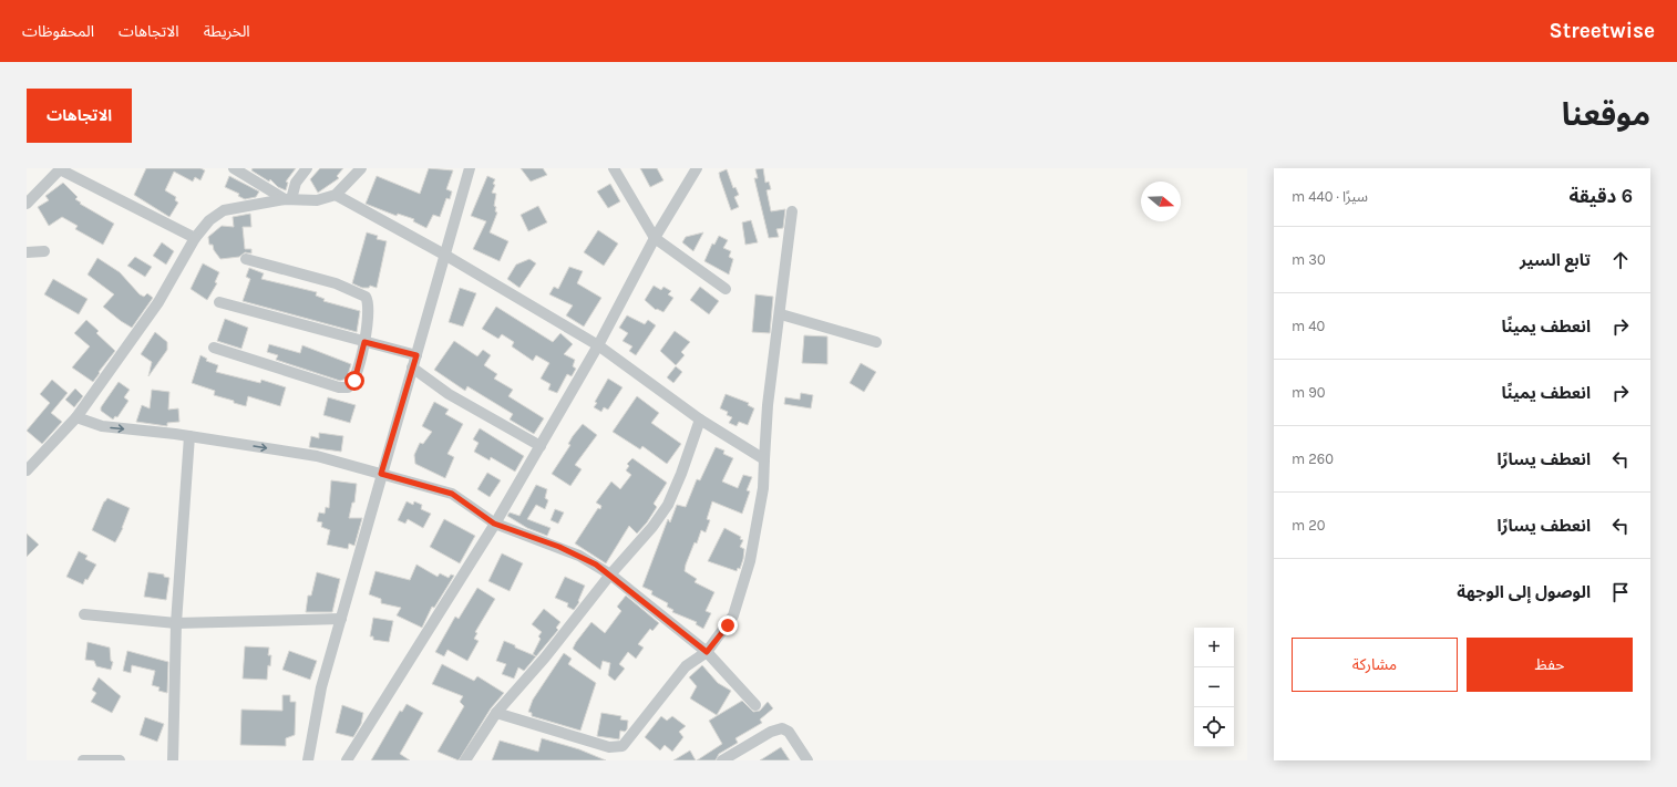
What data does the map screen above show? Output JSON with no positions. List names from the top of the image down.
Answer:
{
  "north": "right",
  "page": {
    "header": "Streetwise",
    "nav": ["الخريطة", "الاتجاهات", "المحفوظات"],
    "title": "موقعنا",
    "buttons": [
      "الاتجاهات",
      ["حفظ", "مشاركة"]
    ],
    "heading": ["6 دقيقة", "سيرًا · 440 m"],
    "list": [
      ["تابع السير", "30 m"],
      ["انعطف يمينًا", "40 m"],
      ["انعطف يمينًا", "90 m"],
      ["انعطف يسارًا", "260 m"],
      ["انعطف يسارًا", "20 m"],
      "الوصول إلى الوجهة"
    ],
    "map_buttons": ["+", "−"]
  }
}
